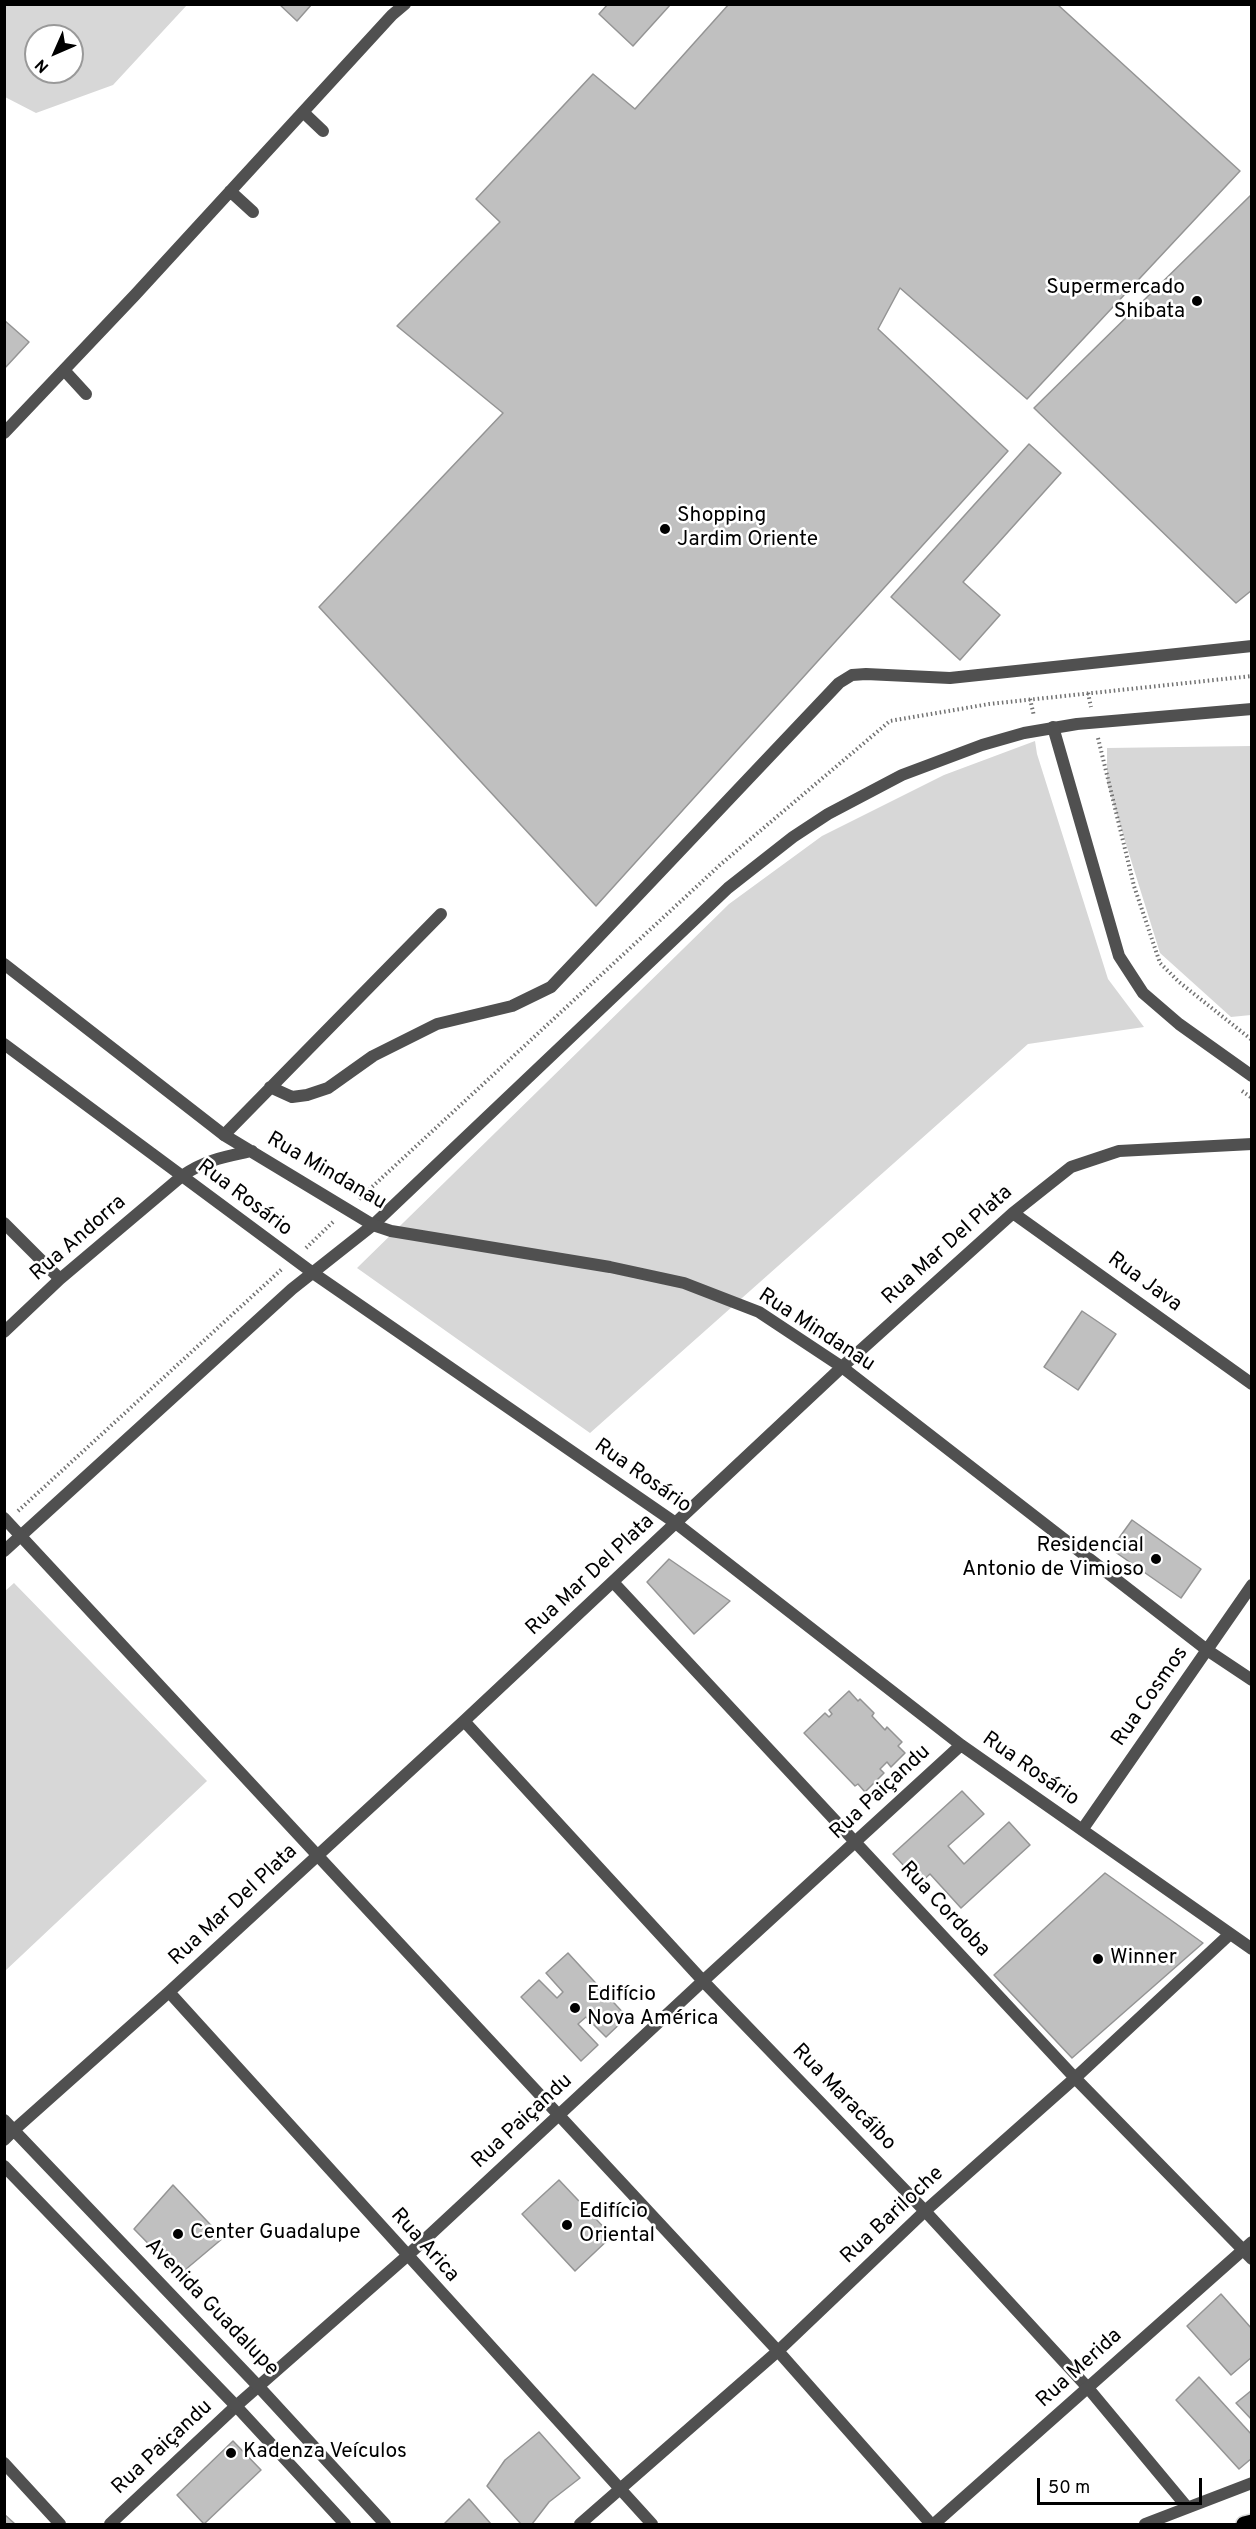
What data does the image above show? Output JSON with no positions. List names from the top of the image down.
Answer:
{
  "streets": {
    "street": [
      "Rua Mindanau",
      "Rua Rosário",
      "Rua Andorra",
      "Rua Mar Del Plata",
      "Rua Java",
      "Rua Cosmos",
      "Rua Paiçandu",
      "Rua Cordoba",
      "Rua Maracáibo",
      "Rua Bariloche",
      "Rua Arica",
      "Avenida Guadalupe",
      "Rua Merida"
    ]
  },
  "crossings": [
    ["Rua Mindanau", "Rua Andorra"],
    ["Rua Mindanau", "Rua Mar Del Plata"],
    ["Rua Mindanau", "Rua Cosmos"],
    ["Rua Rosário", "Rua Andorra"],
    ["Rua Rosário", "Rua Mar Del Plata"],
    ["Rua Rosário", "Rua Cosmos"],
    ["Rua Rosário", "Rua Paiçandu"],
    ["Rua Rosário", "Rua Bariloche"],
    ["Rua Mar Del Plata", "Rua Java"],
    ["Rua Mar Del Plata", "Rua Cordoba"],
    ["Rua Mar Del Plata", "Rua Maracáibo"],
    ["Rua Mar Del Plata", "Rua Arica"],
    ["Rua Mar Del Plata", "Avenida Guadalupe"],
    ["Rua Paiçandu", "Rua Cordoba"],
    ["Rua Paiçandu", "Rua Maracáibo"],
    ["Rua Paiçandu", "Rua Arica"],
    ["Rua Paiçandu", "Avenida Guadalupe"],
    ["Rua Cordoba", "Rua Bariloche"],
    ["Rua Cordoba", "Rua Merida"],
    ["Rua Maracáibo", "Rua Bariloche"],
    ["Rua Maracáibo", "Rua Merida"],
    ["Rua Bariloche", "Rua Arica"]
  ],
  "places": [
    "Supermercado Shibata",
    "Shopping Jardim Oriente",
    "Residencial Antonio de Vimioso",
    "Winner",
    "Edifício Nova América",
    "Edifício Oriental",
    "Center Guadalupe",
    "Kadenza Veículos"
  ],
  "scale_bar": "50 m",
  "north": "bottom left"
}
